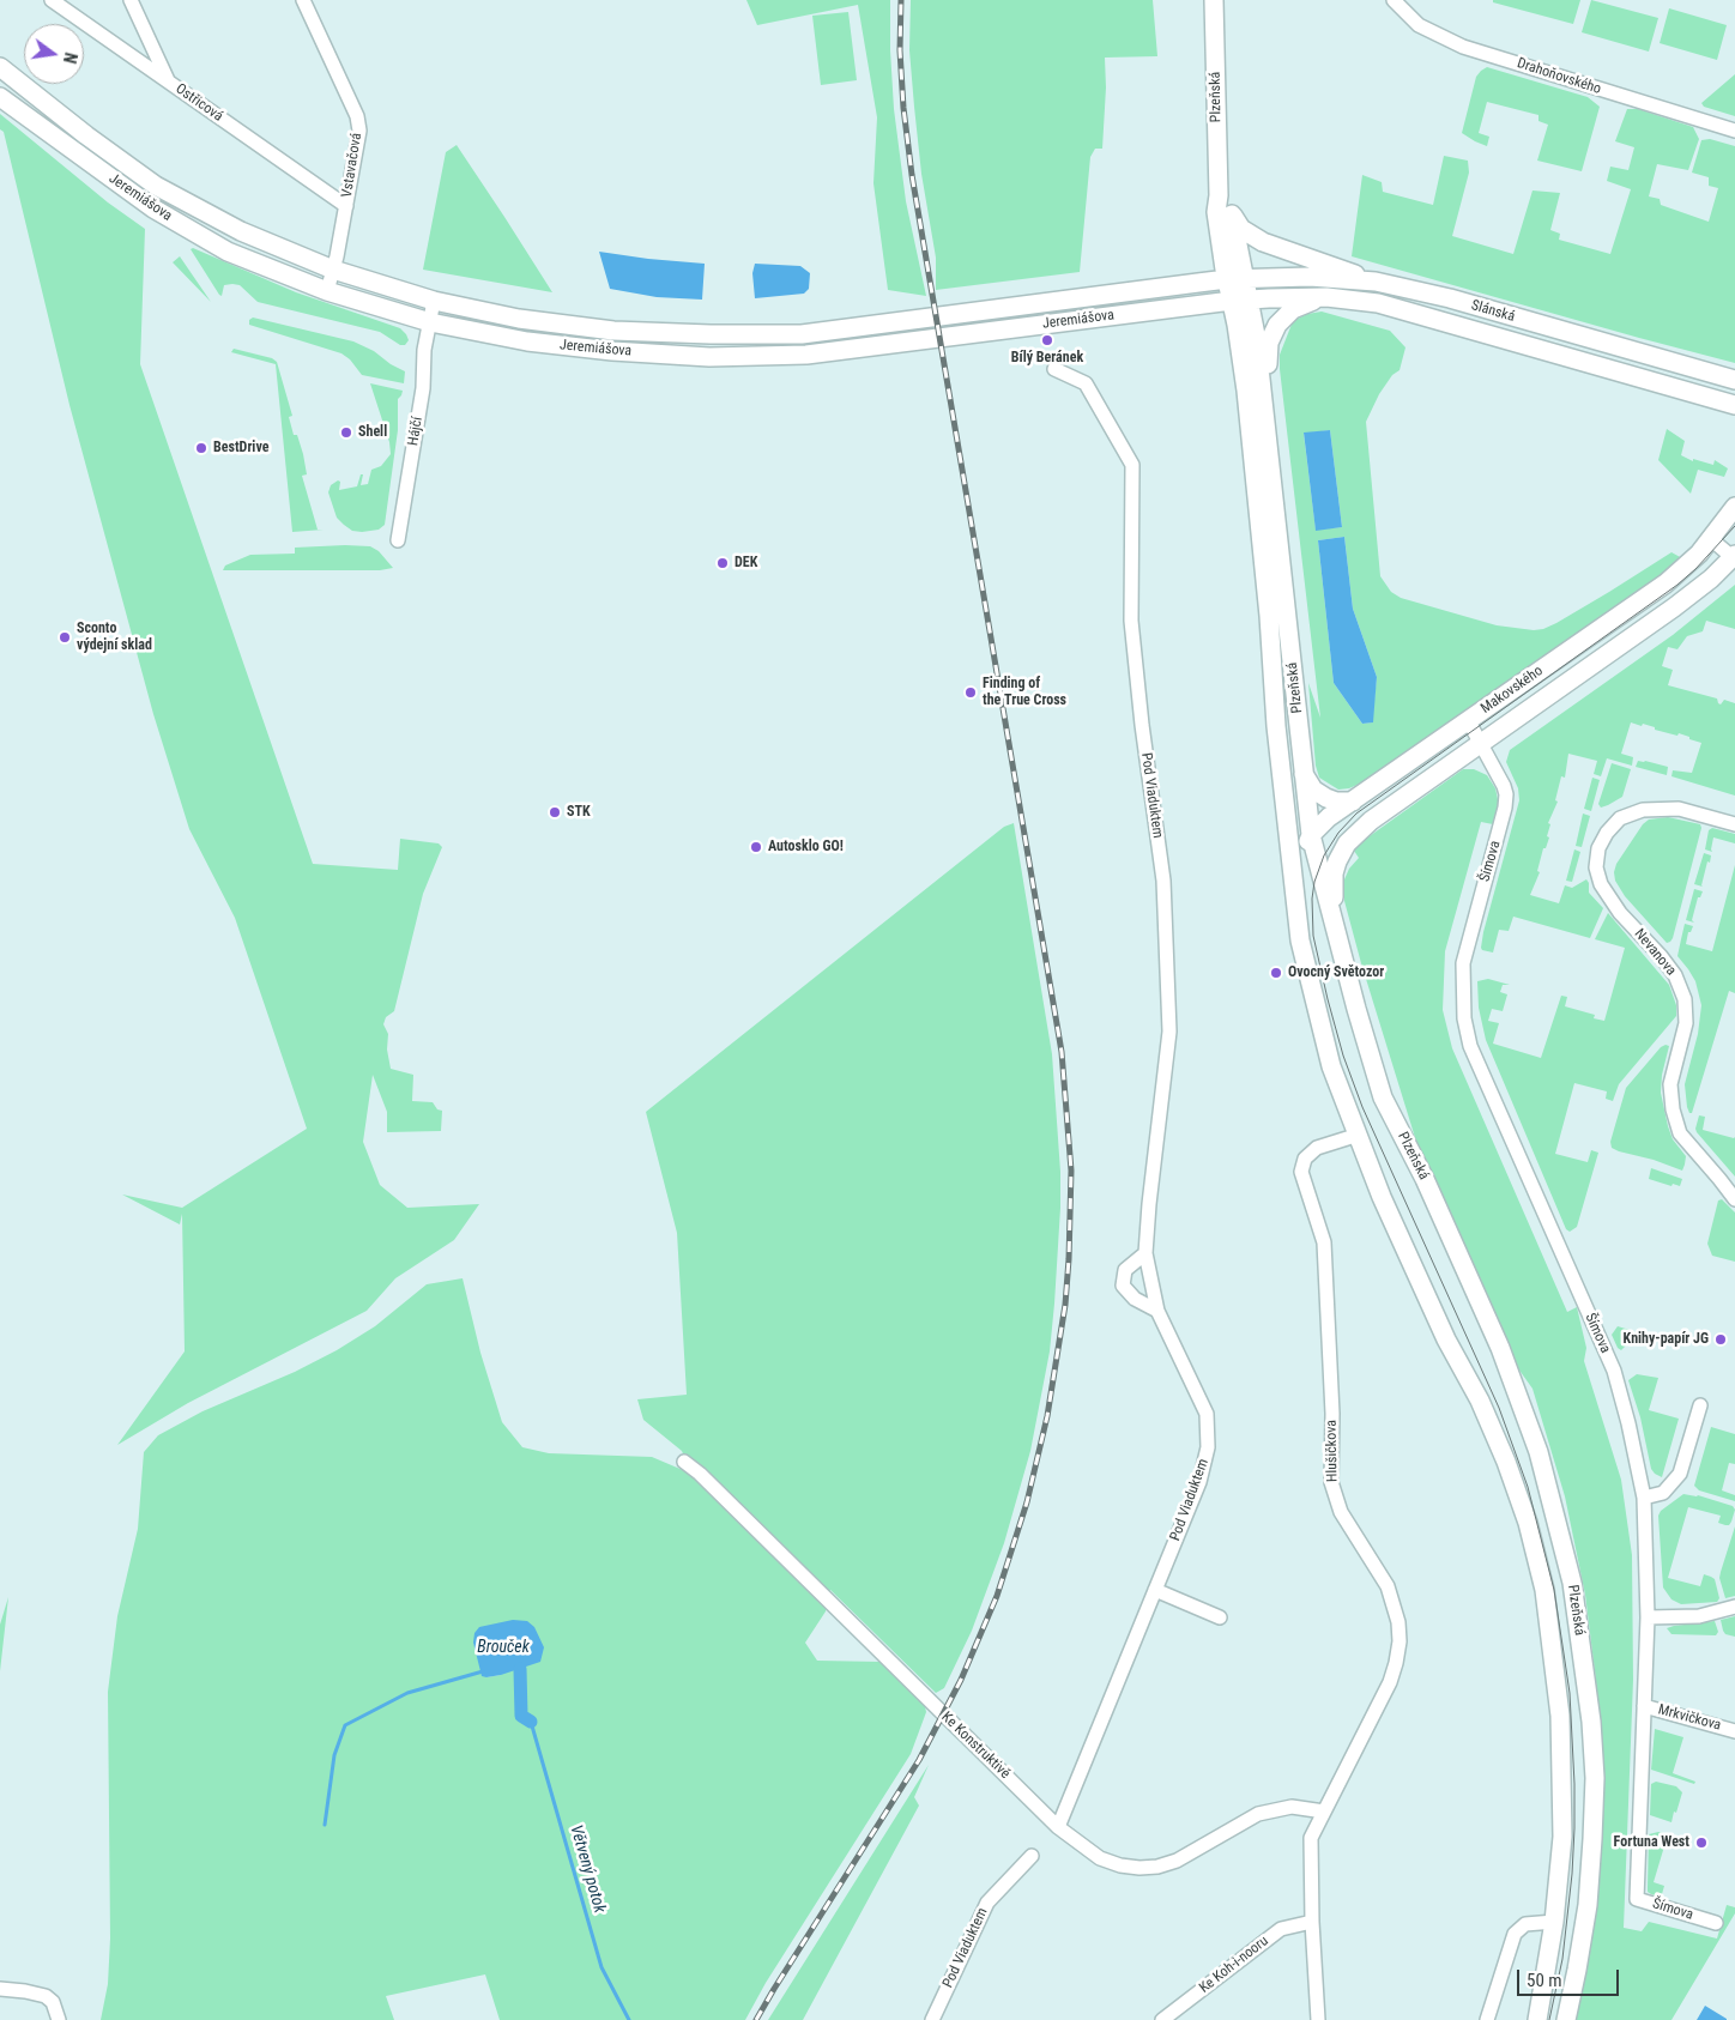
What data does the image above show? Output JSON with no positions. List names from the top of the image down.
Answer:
{
  "streets": {
    "main road": [
      "Plzeňská",
      "Jeremiášova",
      "Slánská",
      "Makovského"
    ],
    "street": [
      "Drahoňovského",
      "Ostřicová",
      "Vstavačová",
      "Hájčí",
      "Pod Viaduktem",
      "Šímova",
      "Nevanova",
      "Hlušičkova",
      "Mrkvičkova",
      "Ke Konstruktivě",
      "Ke Koh-i-nooru"
    ]
  },
  "crossings": [
    ["Plzeňská", "Jeremiášova"],
    ["Plzeňská", "Slánská"],
    ["Plzeňská", "Makovského"],
    ["Plzeňská", "Hlušičkova"],
    ["Ostřicová", "Vstavačová"],
    ["Vstavačová", "Jeremiášova"],
    ["Jeremiášova", "Slánská"],
    ["Jeremiášova", "Hájčí"],
    ["Makovského", "Šímova"],
    ["Pod Viaduktem", "Ke Konstruktivě"],
    ["Šímova", "Mrkvičkova"],
    ["Hlušičkova", "Ke Konstruktivě"]
  ],
  "water": ["Brouček", "Větvený potok"],
  "places": [
    "Bílý Beránek",
    "Shell",
    "BestDrive",
    "DEK",
    "Sconto výdejní sklad",
    "Finding of the True Cross",
    "STK",
    "Autosklo GO!",
    "Ovocný Světozor",
    "Knihy-papír JG",
    "Fortuna West"
  ],
  "scale_bar": "50 m",
  "north": "right"
}
